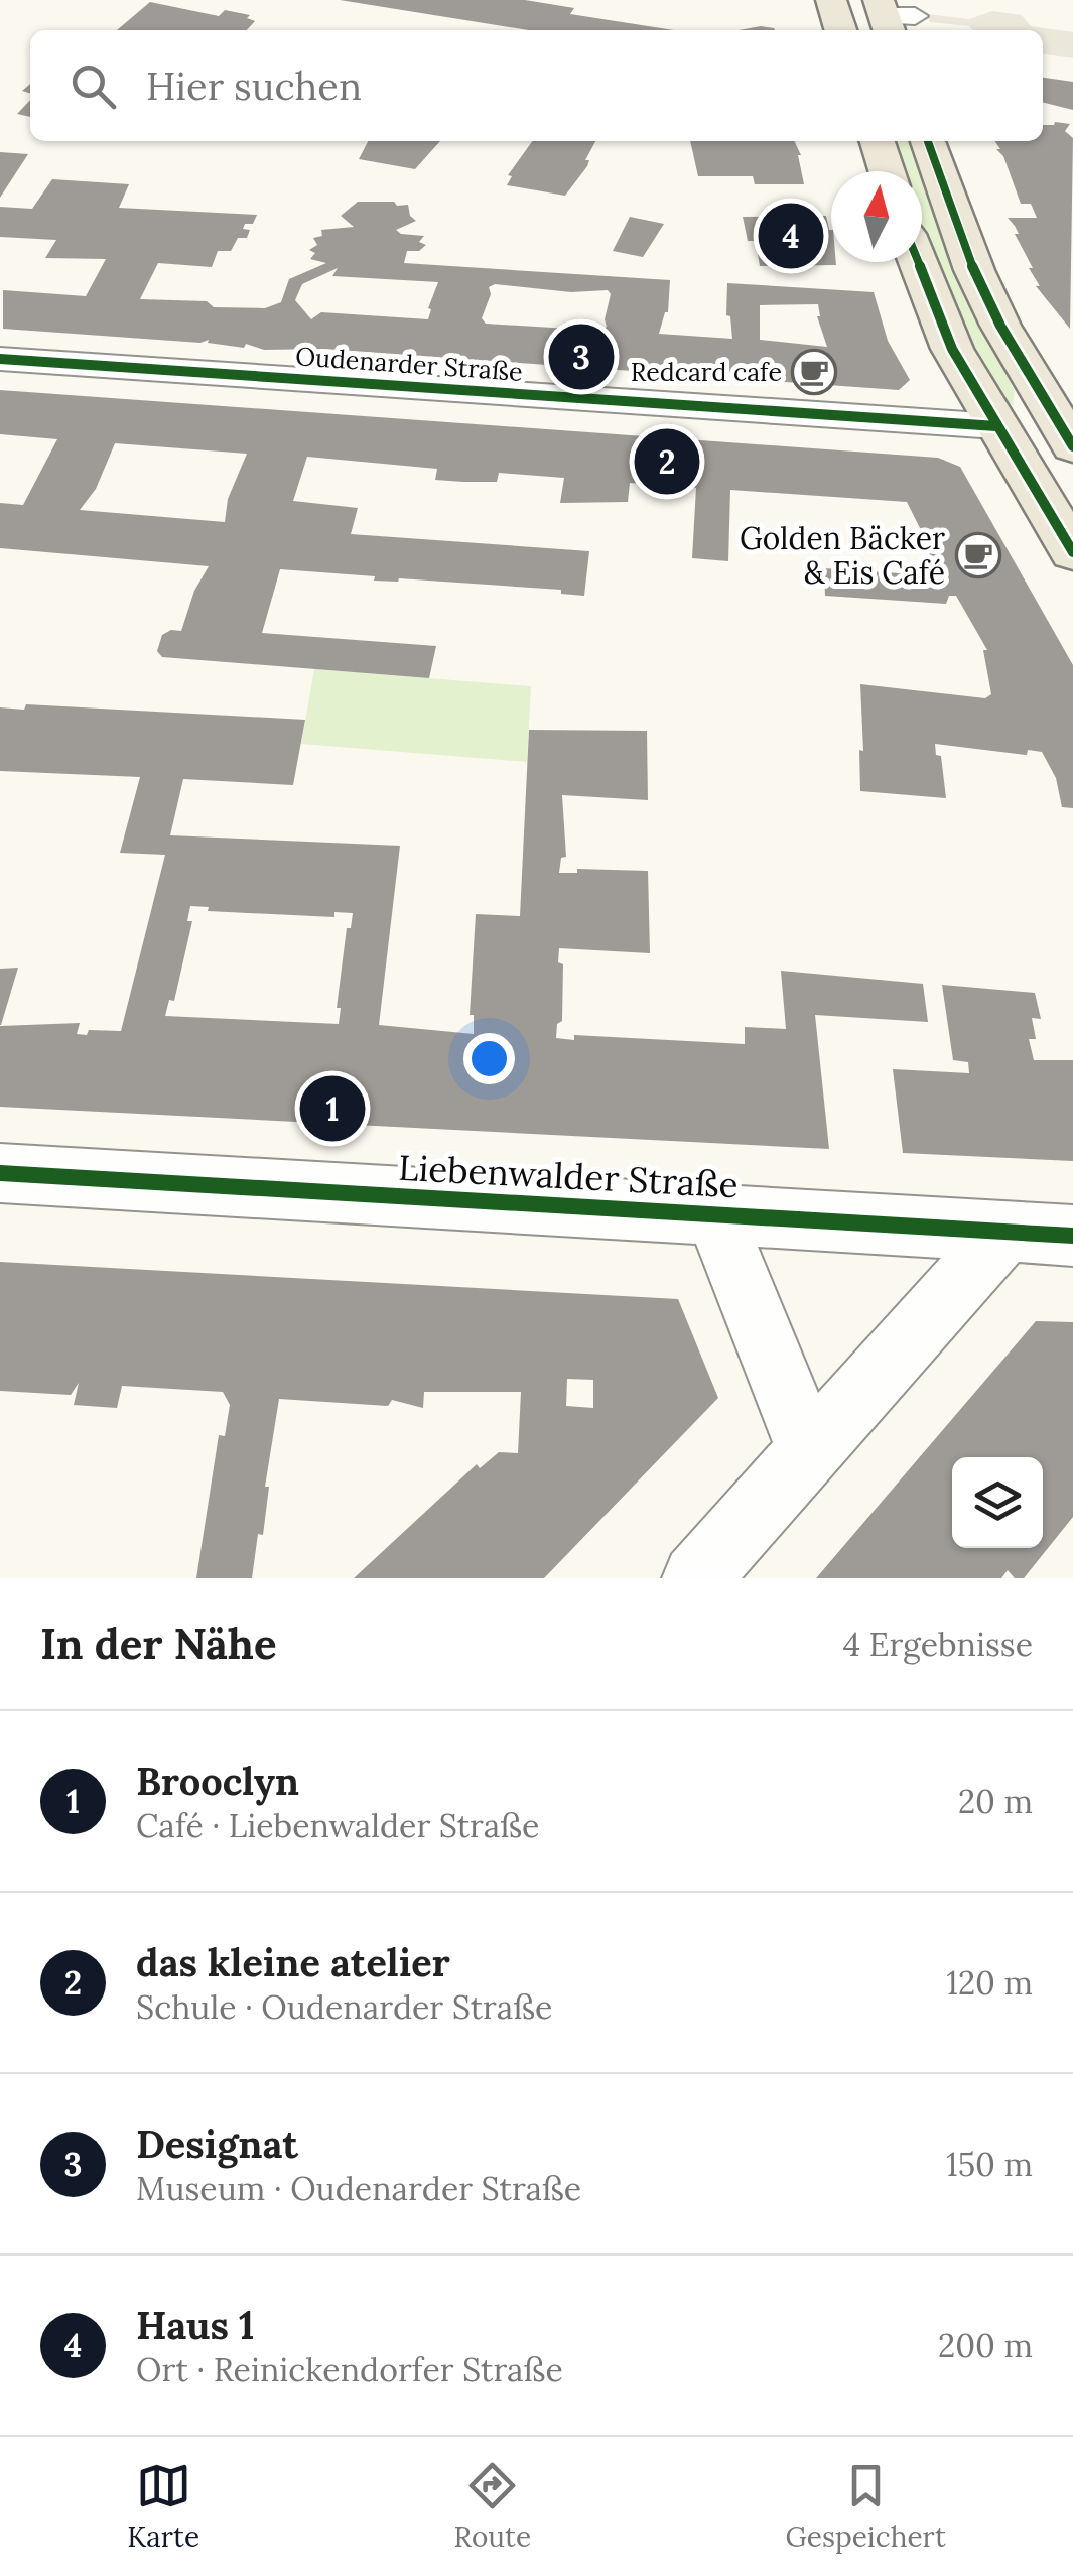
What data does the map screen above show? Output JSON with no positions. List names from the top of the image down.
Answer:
{
  "streets": {
    "street": ["Oudenarder Straße", "Liebenwalder Straße"]
  },
  "places": {
    "cafe": ["Redcard cafe", "Golden Bäcker & Eis Café"]
  },
  "north": "top",
  "page": {
    "search": "Hier suchen",
    "pins": [
      "4",
      "3",
      "2",
      "1"
    ],
    "heading": ["In der Nähe", "4 Ergebnisse"],
    "list": [
      {
        "mark": "1",
        "name": "Brooclyn",
        "note": "Café · Liebenwalder Straße",
        "value": "20 m"
      },
      {
        "mark": "2",
        "name": "das kleine atelier",
        "note": "Schule · Oudenarder Straße",
        "value": "120 m"
      },
      {
        "mark": "3",
        "name": "Designat",
        "note": "Museum · Oudenarder Straße",
        "value": "150 m"
      },
      {
        "mark": "4",
        "name": "Haus 1",
        "note": "Ort · Reinickendorfer Straße",
        "value": "200 m"
      }
    ],
    "nav": ["Karte", "Route", "Gespeichert"]
  }
}
